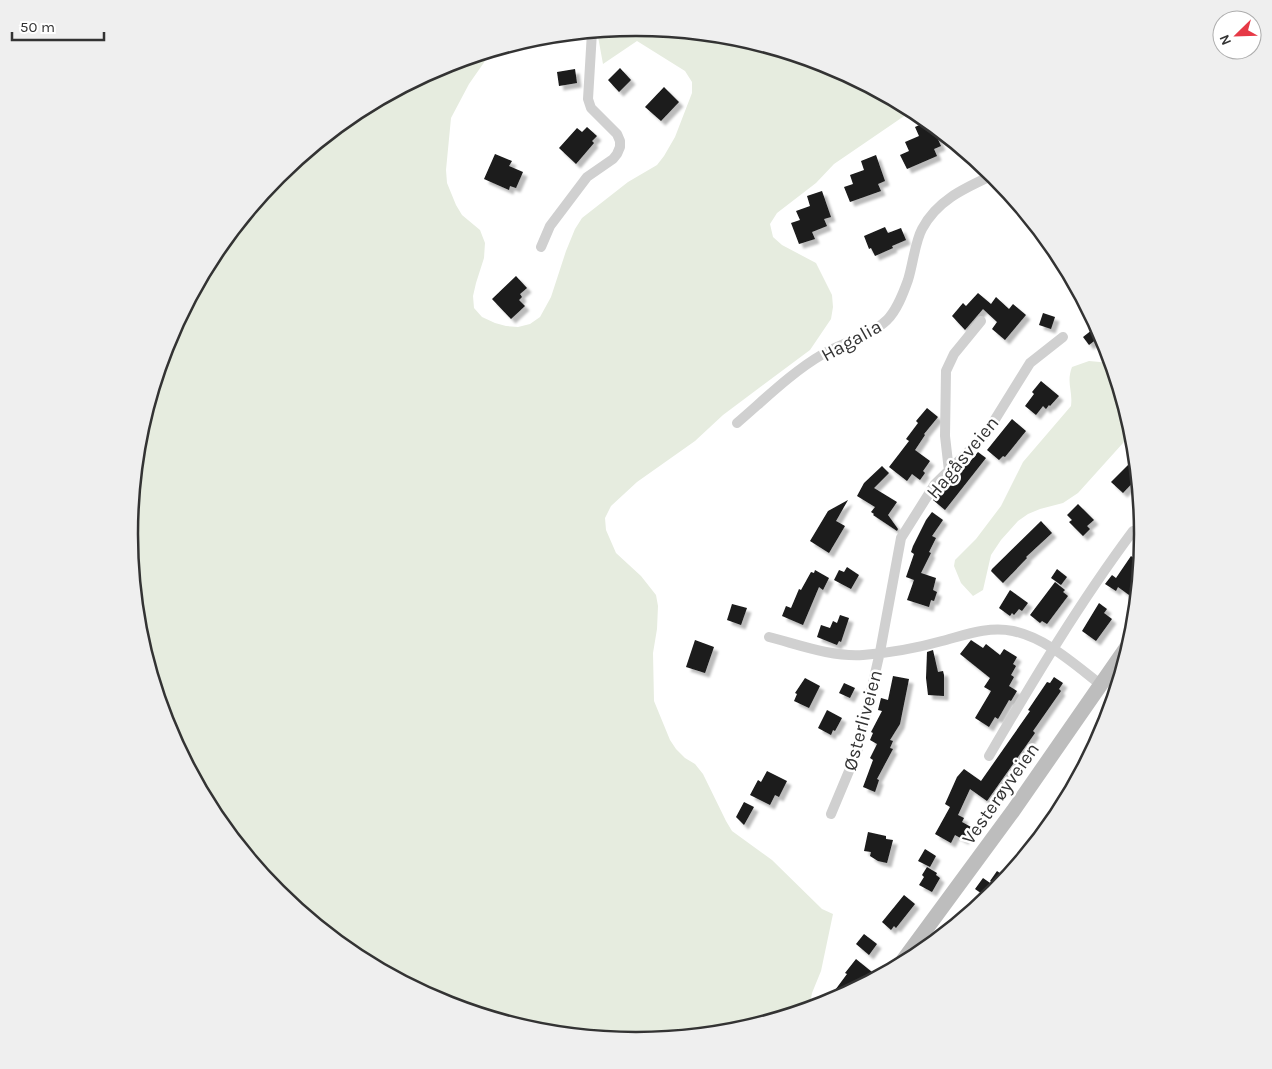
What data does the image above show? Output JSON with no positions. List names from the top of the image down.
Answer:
{
  "streets": {
    "main road": ["Vesterøyveien"],
    "street": ["Hagalia", "Hagåsveien", "Østerliveien"]
  },
  "crossings": [
    ["Hagåsveien", "Østerliveien"],
    ["Østerliveien", "Vesterøyveien"]
  ],
  "scale_bar": "50 m",
  "north": "bottom left"
}
